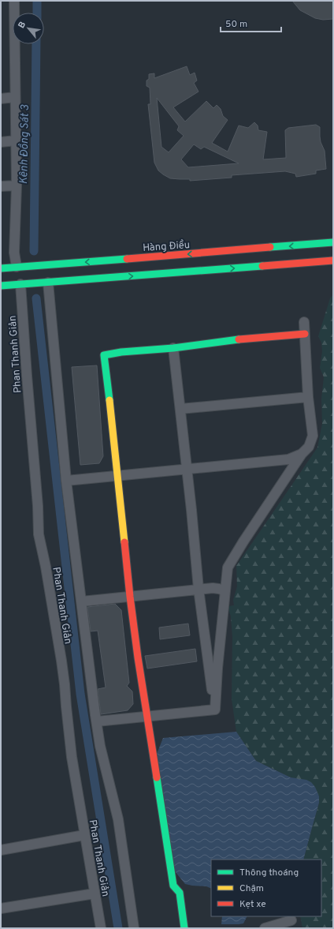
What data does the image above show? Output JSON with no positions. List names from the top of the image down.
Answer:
{
  "streets": {
    "street": ["Hàng Điều", "Phan Thanh Giản"]
  },
  "crossings": [
    ["Hàng Điều", "Phan Thanh Giản"]
  ],
  "water": ["Kênh Đồng Sát 3"],
  "legend": ["Thông thoáng", "Chậm", "Kẹt xe"],
  "scale_bar": "50 m",
  "north": "top left"
}
